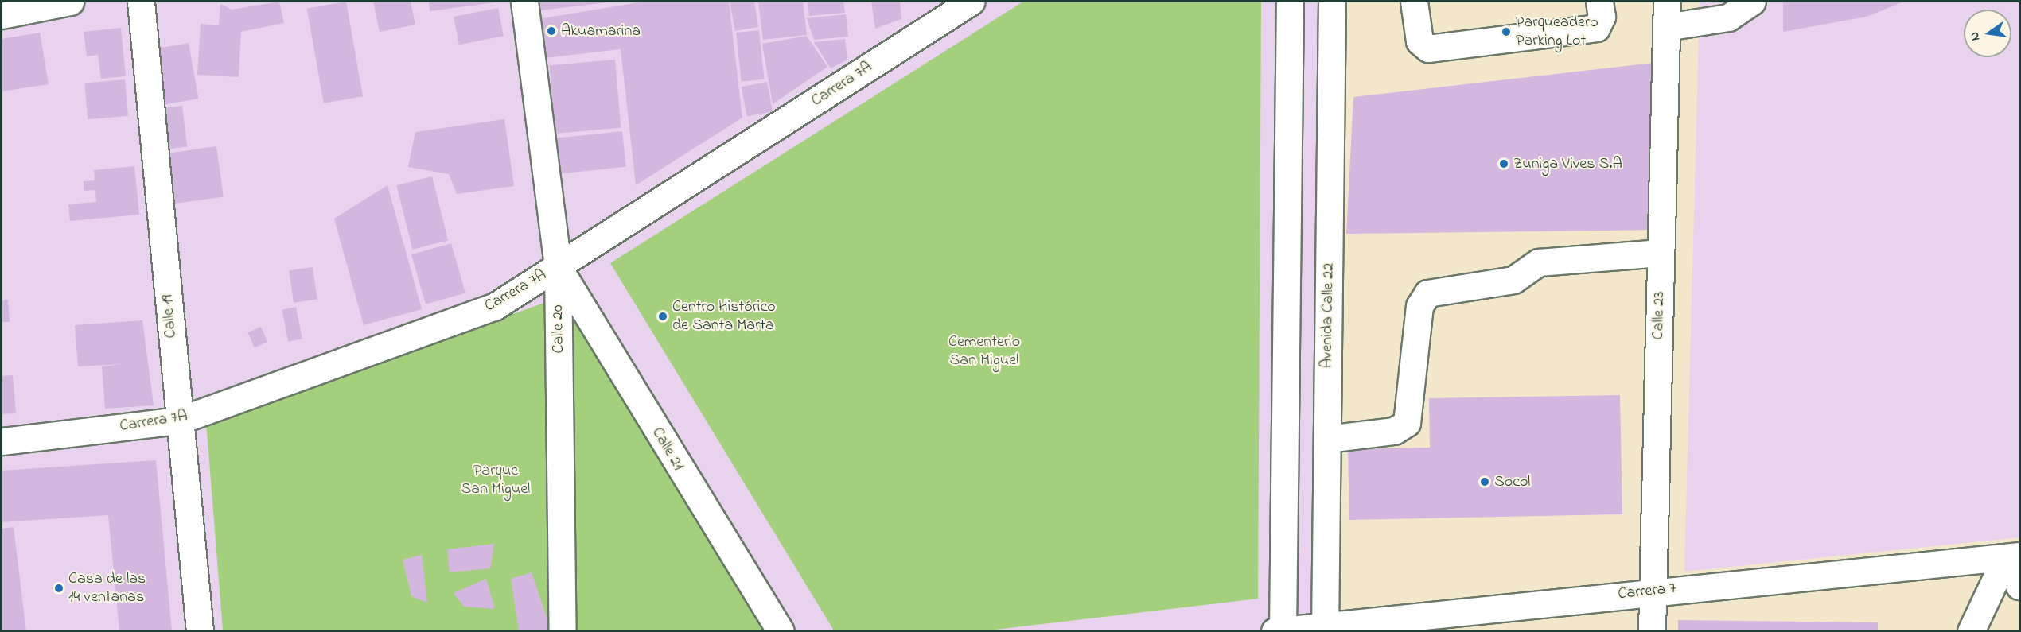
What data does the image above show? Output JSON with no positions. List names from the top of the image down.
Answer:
{
  "streets": {
    "street": [
      "Carrera 7A",
      "Avenida Calle 22",
      "Calle 23",
      "Calle 19",
      "Calle 20",
      "Calle 21",
      "Carrera 7"
    ]
  },
  "crossings": [
    ["Carrera 7A", "Calle 19"],
    ["Carrera 7A", "Calle 20"],
    ["Carrera 7A", "Calle 21"],
    ["Avenida Calle 22", "Carrera 7"],
    ["Calle 23", "Carrera 7"],
    ["Calle 20", "Calle 21"]
  ],
  "parks": ["Cementerio San Miguel", "Parque San Miguel"],
  "places": [
    "Akuamarina",
    "Parqueadero Parking Lot",
    "Zuniga Vives S.A",
    "Centro Histórico de Santa Marta",
    "Socol",
    "Casa de las 14 ventanas"
  ],
  "north": "left"
}
